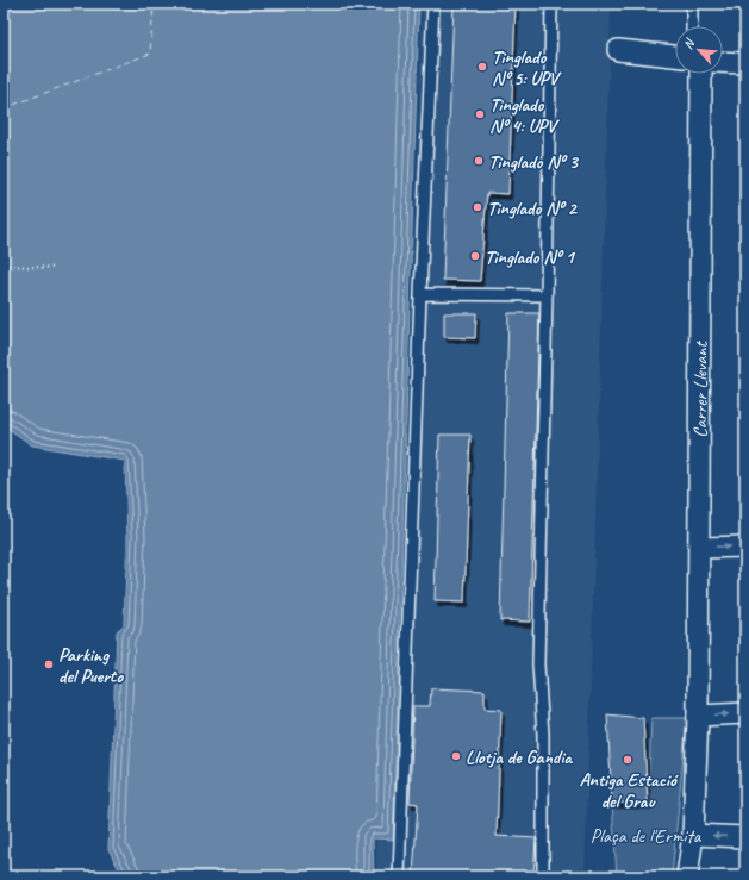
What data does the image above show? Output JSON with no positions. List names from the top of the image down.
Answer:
{
  "streets": {
    "street": ["Carrer Llevant"]
  },
  "parks": ["Plaça de l'Ermita"],
  "places": [
    "Tinglado Nº 5: UPV",
    "Tinglado Nº 4: UPV",
    "Tinglado Nº 3",
    "Tinglado Nº 2",
    "Tinglado Nº 1",
    "Parking del Puerto",
    "Llotja de Gandia",
    "Antiga Estació del Grau"
  ],
  "north": "top left"
}
